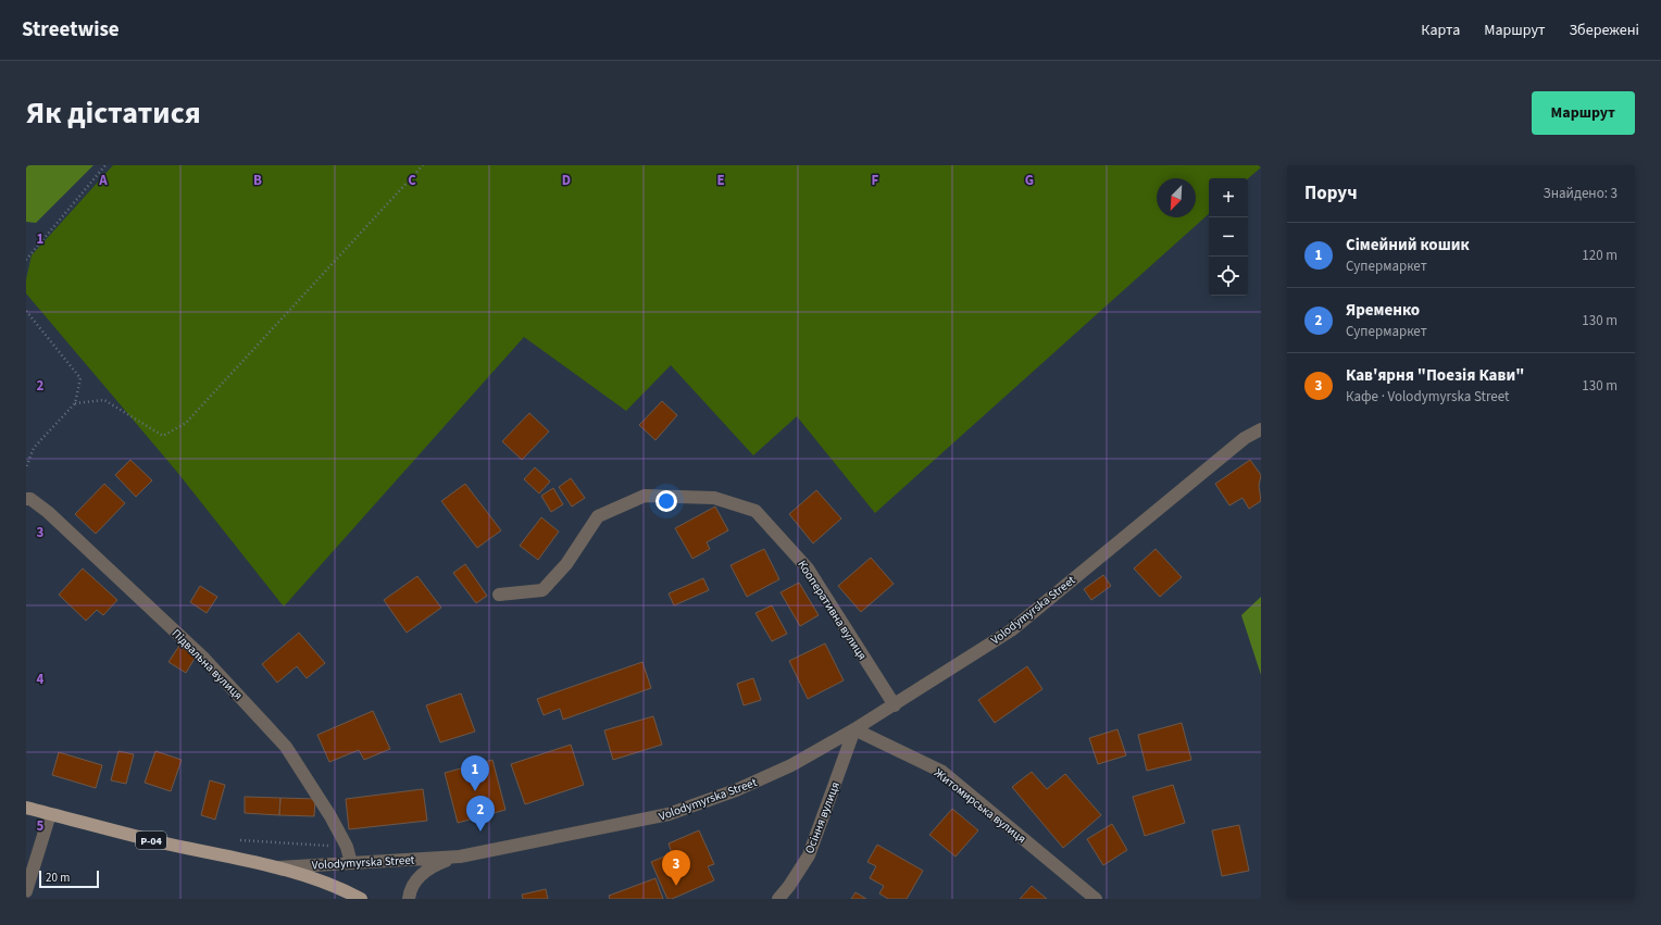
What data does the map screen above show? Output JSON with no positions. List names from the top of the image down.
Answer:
{
  "streets": {
    "main road": ["Volodymyrska Street", "Р-04"],
    "street": [
      "Кооперативна вулиця",
      "Підвальна вулиця",
      "Житомирська вулиця",
      "Осіння вулиця"
    ]
  },
  "crossings": [
    ["Кооперативна вулиця", "Volodymyrska Street"],
    ["Volodymyrska Street", "Підвальна вулиця"],
    ["Volodymyrska Street", "Житомирська вулиця"],
    ["Volodymyrska Street", "Осіння вулиця"],
    ["Volodymyrska Street", "Р-04"],
    ["Житомирська вулиця", "Осіння вулиця"]
  ],
  "scale_bar": "20 m",
  "north": "bottom left",
  "page": {
    "header": "Streetwise",
    "nav": ["Карта", "Маршрут", "Збережені"],
    "title": "Як дістатися",
    "buttons": "Маршрут",
    "heading": ["Поруч", "Знайдено: 3"],
    "map_buttons": ["+", "−"],
    "list": [
      {
        "mark": "1",
        "name": "Сімейний кошик",
        "note": "Супермаркет",
        "value": "120 m"
      },
      {
        "mark": "2",
        "name": "Яременко",
        "note": "Супермаркет",
        "value": "130 m"
      },
      {
        "mark": "3",
        "name": "Кав'ярня \"Поезія Кави\"",
        "note": "Кафе · Volodymyrska Street",
        "value": "130 m"
      }
    ],
    "pins": ["1", "2", "3"],
    "scale": "20 m"
  },
  "grid": {
    "columns": [
      "A",
      "B",
      "C",
      "D",
      "E",
      "F",
      "G"
    ],
    "rows": [
      "1",
      "2",
      "3",
      "4",
      "5"
    ]
  }
}
